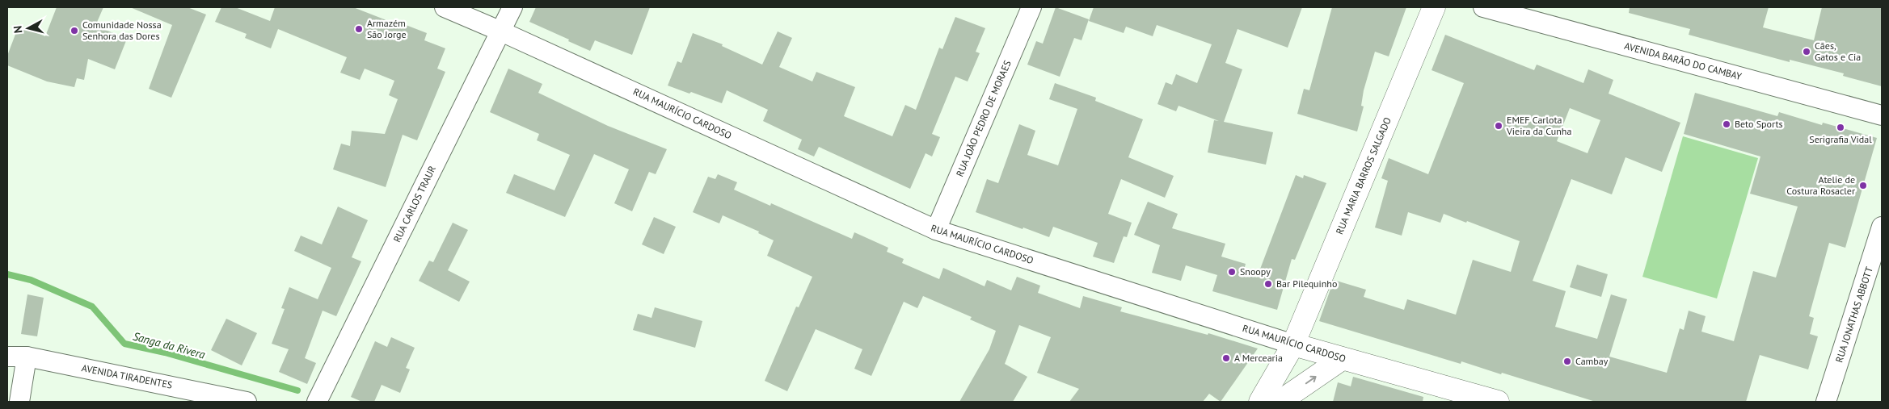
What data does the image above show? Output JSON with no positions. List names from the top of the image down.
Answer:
{
  "streets": {
    "street": [
      "AVENIDA BARÃO DO CAMBAY",
      "RUA MAURÍCIO CARDOSO",
      "RUA JOÃO PEDRO DE MORAES",
      "RUA MARIA BARROS SALGADO",
      "RUA CARLOS TRAUR",
      "RUA JONATHAS ABBOTT",
      "AVENIDA TIRADENTES"
    ]
  },
  "crossings": [
    ["RUA MAURÍCIO CARDOSO", "RUA JOÃO PEDRO DE MORAES"],
    ["RUA MAURÍCIO CARDOSO", "RUA MARIA BARROS SALGADO"],
    ["RUA MAURÍCIO CARDOSO", "RUA CARLOS TRAUR"]
  ],
  "water": ["Sanga da Rivera"],
  "places": [
    "Armazém São Jorge",
    "Comunidade Nossa Senhora das Dores",
    "Cães, Gatos e Cia",
    "Beto Sports",
    "EMEF Carlota Vieira da Cunha",
    "Serigrafia Vidal",
    "Atelie de Costura Rosacler",
    "Snoopy",
    "Bar Pilequinho",
    "A Mercearia",
    "Cambay"
  ],
  "north": "left"
}
